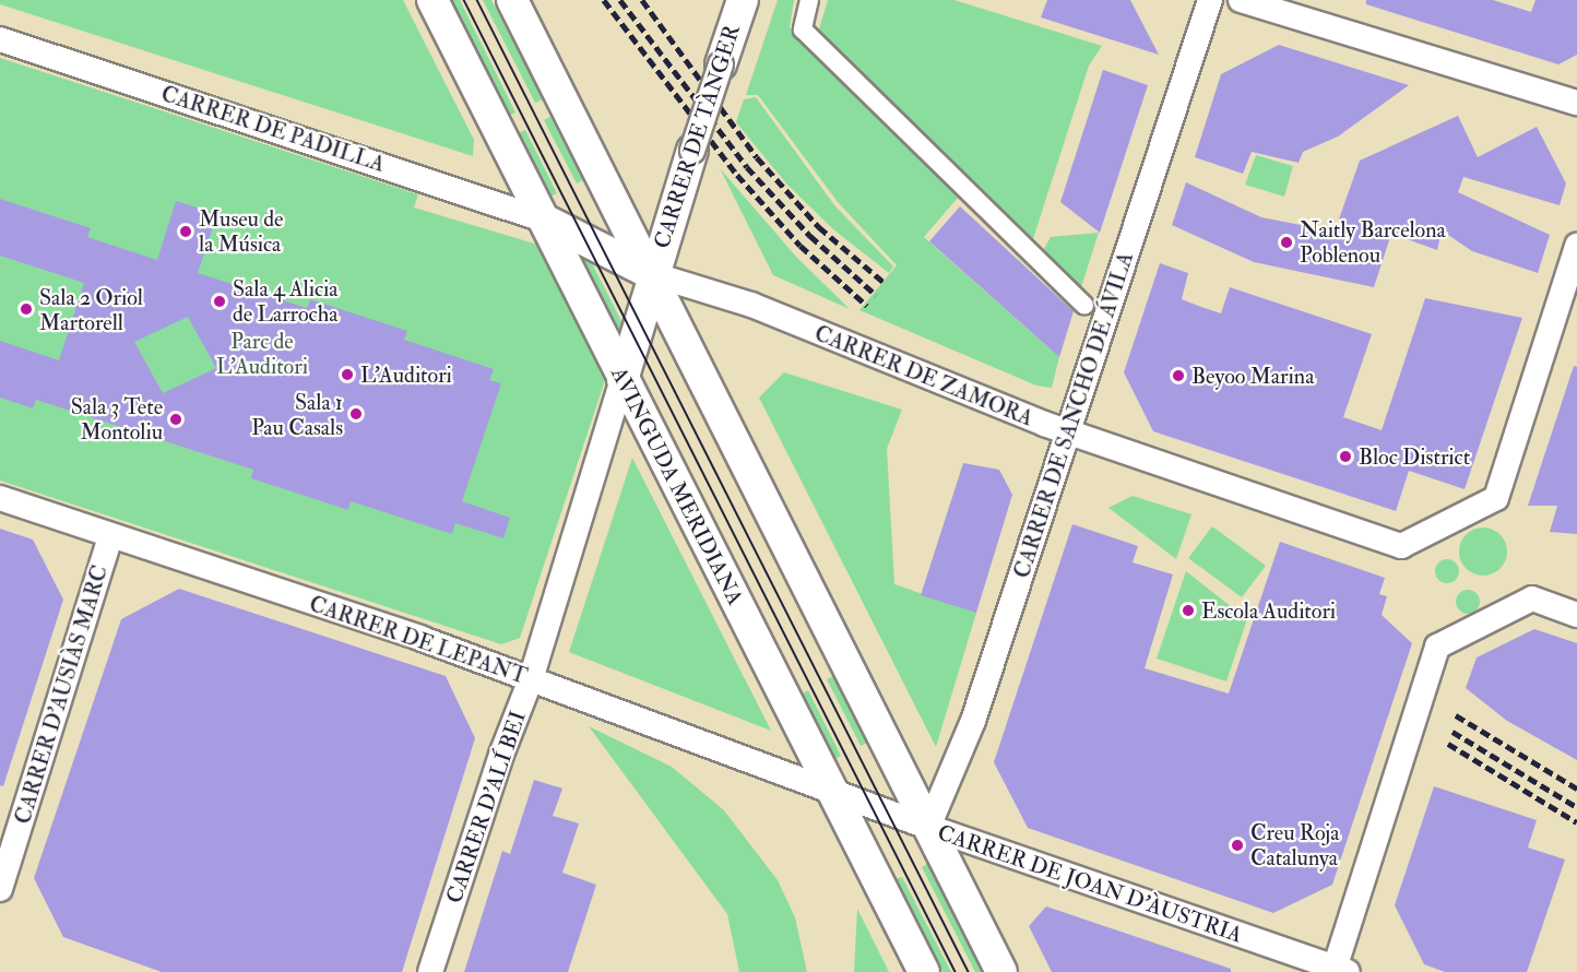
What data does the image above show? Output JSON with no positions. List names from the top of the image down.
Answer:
{
  "streets": {
    "street": [
      "CARRER DE PADILLA",
      "CARRER DE TÀNGER",
      "CARRER DE ZAMORA",
      "CARRER DE SANCHO DE ÁVILA",
      "AVINGUDA MERIDIANA",
      "CARRER DE LEPANT",
      "CARRER D'AUSIÀS MARC",
      "CARRER D'ALÍ BEI",
      "CARRER DE JOAN D'ÀUSTRIA"
    ]
  },
  "crossings": [
    ["CARRER DE PADILLA", "AVINGUDA MERIDIANA"],
    ["CARRER DE TÀNGER", "CARRER DE ZAMORA"],
    ["CARRER DE TÀNGER", "AVINGUDA MERIDIANA"],
    ["CARRER DE TÀNGER", "CARRER D'ALÍ BEI"],
    ["CARRER DE ZAMORA", "CARRER DE SANCHO DE ÁVILA"],
    ["CARRER DE SANCHO DE ÁVILA", "CARRER DE JOAN D'ÀUSTRIA"],
    ["AVINGUDA MERIDIANA", "CARRER DE LEPANT"],
    ["AVINGUDA MERIDIANA", "CARRER D'ALÍ BEI"],
    ["AVINGUDA MERIDIANA", "CARRER DE JOAN D'ÀUSTRIA"],
    ["CARRER DE LEPANT", "CARRER D'AUSIÀS MARC"],
    ["CARRER DE LEPANT", "CARRER D'ALÍ BEI"],
    ["CARRER DE LEPANT", "CARRER DE JOAN D'ÀUSTRIA"]
  ],
  "parks": ["Parc de L'Auditori"],
  "places": [
    "Museu de la Música",
    "Naitly Barcelona Poblenou",
    "Sala 4 Alicia de Larrocha",
    "Sala 2 Oriol Martorell",
    "L'Auditori",
    "Beyoo Marina",
    "Sala 1 Pau Casals",
    "Sala 3 Tete Montoliu",
    "Bloc District",
    "Escola Auditori",
    "Creu Roja Catalunya"
  ]
}
